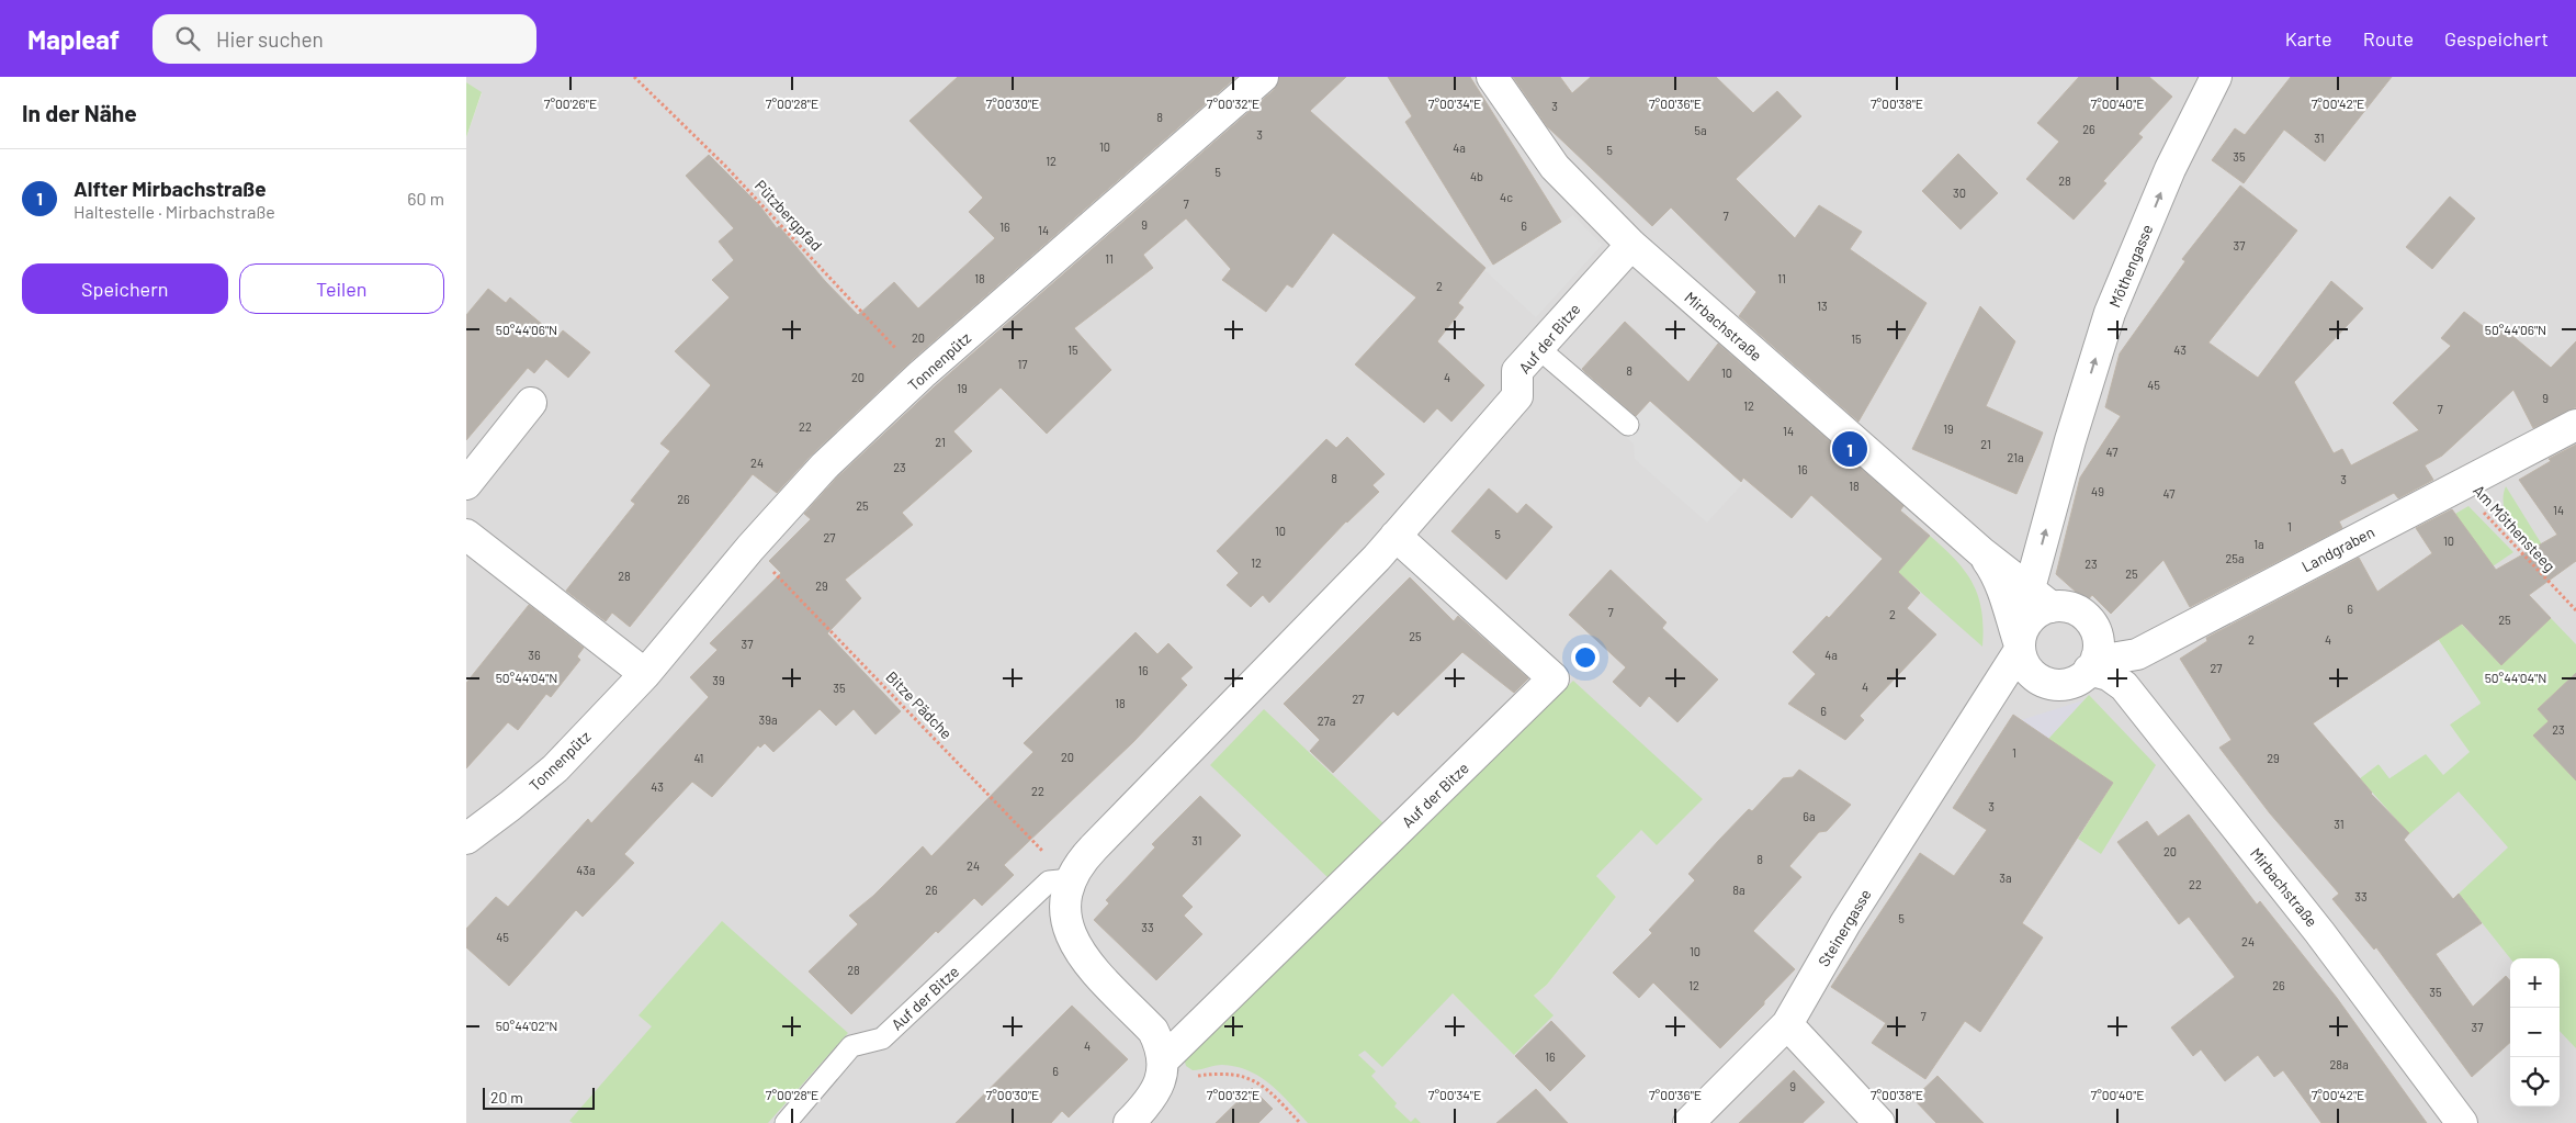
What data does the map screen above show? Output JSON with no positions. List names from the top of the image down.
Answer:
{
  "streets": {
    "street": [
      "Möthengasse",
      "Mirbachstraße",
      "Auf der Bitze",
      "Tonnenpütz",
      "Landgraben",
      "Steinergasse"
    ],
    "path": ["Pützbergpfad", "Am Möthensteeg", "Bitze Pädche"]
  },
  "crossings": [
    ["Pützbergpfad", "Tonnenpütz"],
    ["Möthengasse", "Mirbachstraße"],
    ["Möthengasse", "Landgraben"],
    ["Möthengasse", "Steinergasse"],
    ["Mirbachstraße", "Auf der Bitze"],
    ["Mirbachstraße", "Landgraben"],
    ["Mirbachstraße", "Steinergasse"],
    ["Auf der Bitze", "Bitze Pädche"],
    ["Tonnenpütz", "Bitze Pädche"],
    ["Am Möthensteeg", "Landgraben"],
    ["Landgraben", "Steinergasse"]
  ],
  "one_way": ["Möthengasse"],
  "house_numbers": [
    "3",
    "8",
    "26",
    "5a",
    "3",
    "31",
    "10",
    "4a",
    "5",
    "35",
    "12",
    "5",
    "4b",
    "28",
    "30",
    "4c",
    "7",
    "7",
    "9",
    "6",
    "16",
    "14",
    "37",
    "11",
    "18",
    "11",
    "2",
    "13",
    "20",
    "15",
    "15",
    "43",
    "17",
    "8",
    "10",
    "20",
    "4",
    "45",
    "19",
    "9",
    "12",
    "7",
    "22",
    "19",
    "14",
    "21",
    "21",
    "47",
    "21a",
    "24",
    "23",
    "16",
    "8",
    "3",
    "18",
    "49",
    "47",
    "26",
    "25",
    "14",
    "1",
    "10",
    "5",
    "27",
    "10",
    "1a",
    "25a",
    "12",
    "23",
    "25",
    "28",
    "29",
    "6",
    "7",
    "2",
    "25",
    "25",
    "2",
    "4",
    "37",
    "36",
    "4a",
    "27",
    "16",
    "39",
    "4",
    "35",
    "27",
    "18",
    "6",
    "39a",
    "27a",
    "23",
    "1",
    "20",
    "41",
    "29",
    "43",
    "22",
    "3",
    "6a",
    "31",
    "31",
    "20",
    "8",
    "24",
    "43a",
    "3a",
    "22",
    "26",
    "8a",
    "33",
    "5",
    "33",
    "45",
    "24",
    "10",
    "28",
    "12",
    "26",
    "35",
    "7",
    "37",
    "4",
    "16",
    "28a",
    "6",
    "9"
  ],
  "scale_bar": "20 m",
  "page": {
    "header": "Mapleaf",
    "search": "Hier suchen",
    "nav": ["Karte", "Route", "Gespeichert"],
    "heading": "In der Nähe",
    "list": [
      {
        "mark": "1",
        "name": "Alfter Mirbachstraße",
        "note": "Haltestelle · Mirbachstraße",
        "value": "60 m"
      }
    ],
    "buttons": ["Speichern", "Teilen"],
    "pins": "1",
    "map_buttons": ["+", "−"],
    "scale": "20 m"
  },
  "coordinates": [
    "7°00'26\"E",
    "7°00'28\"E",
    "7°00'30\"E",
    "7°00'32\"E",
    "7°00'34\"E",
    "7°00'36\"E",
    "7°00'38\"E",
    "7°00'40\"E",
    "7°00'42\"E",
    "50°44'06\"N",
    "50°44'04\"N",
    "50°44'02\"N"
  ]
}
